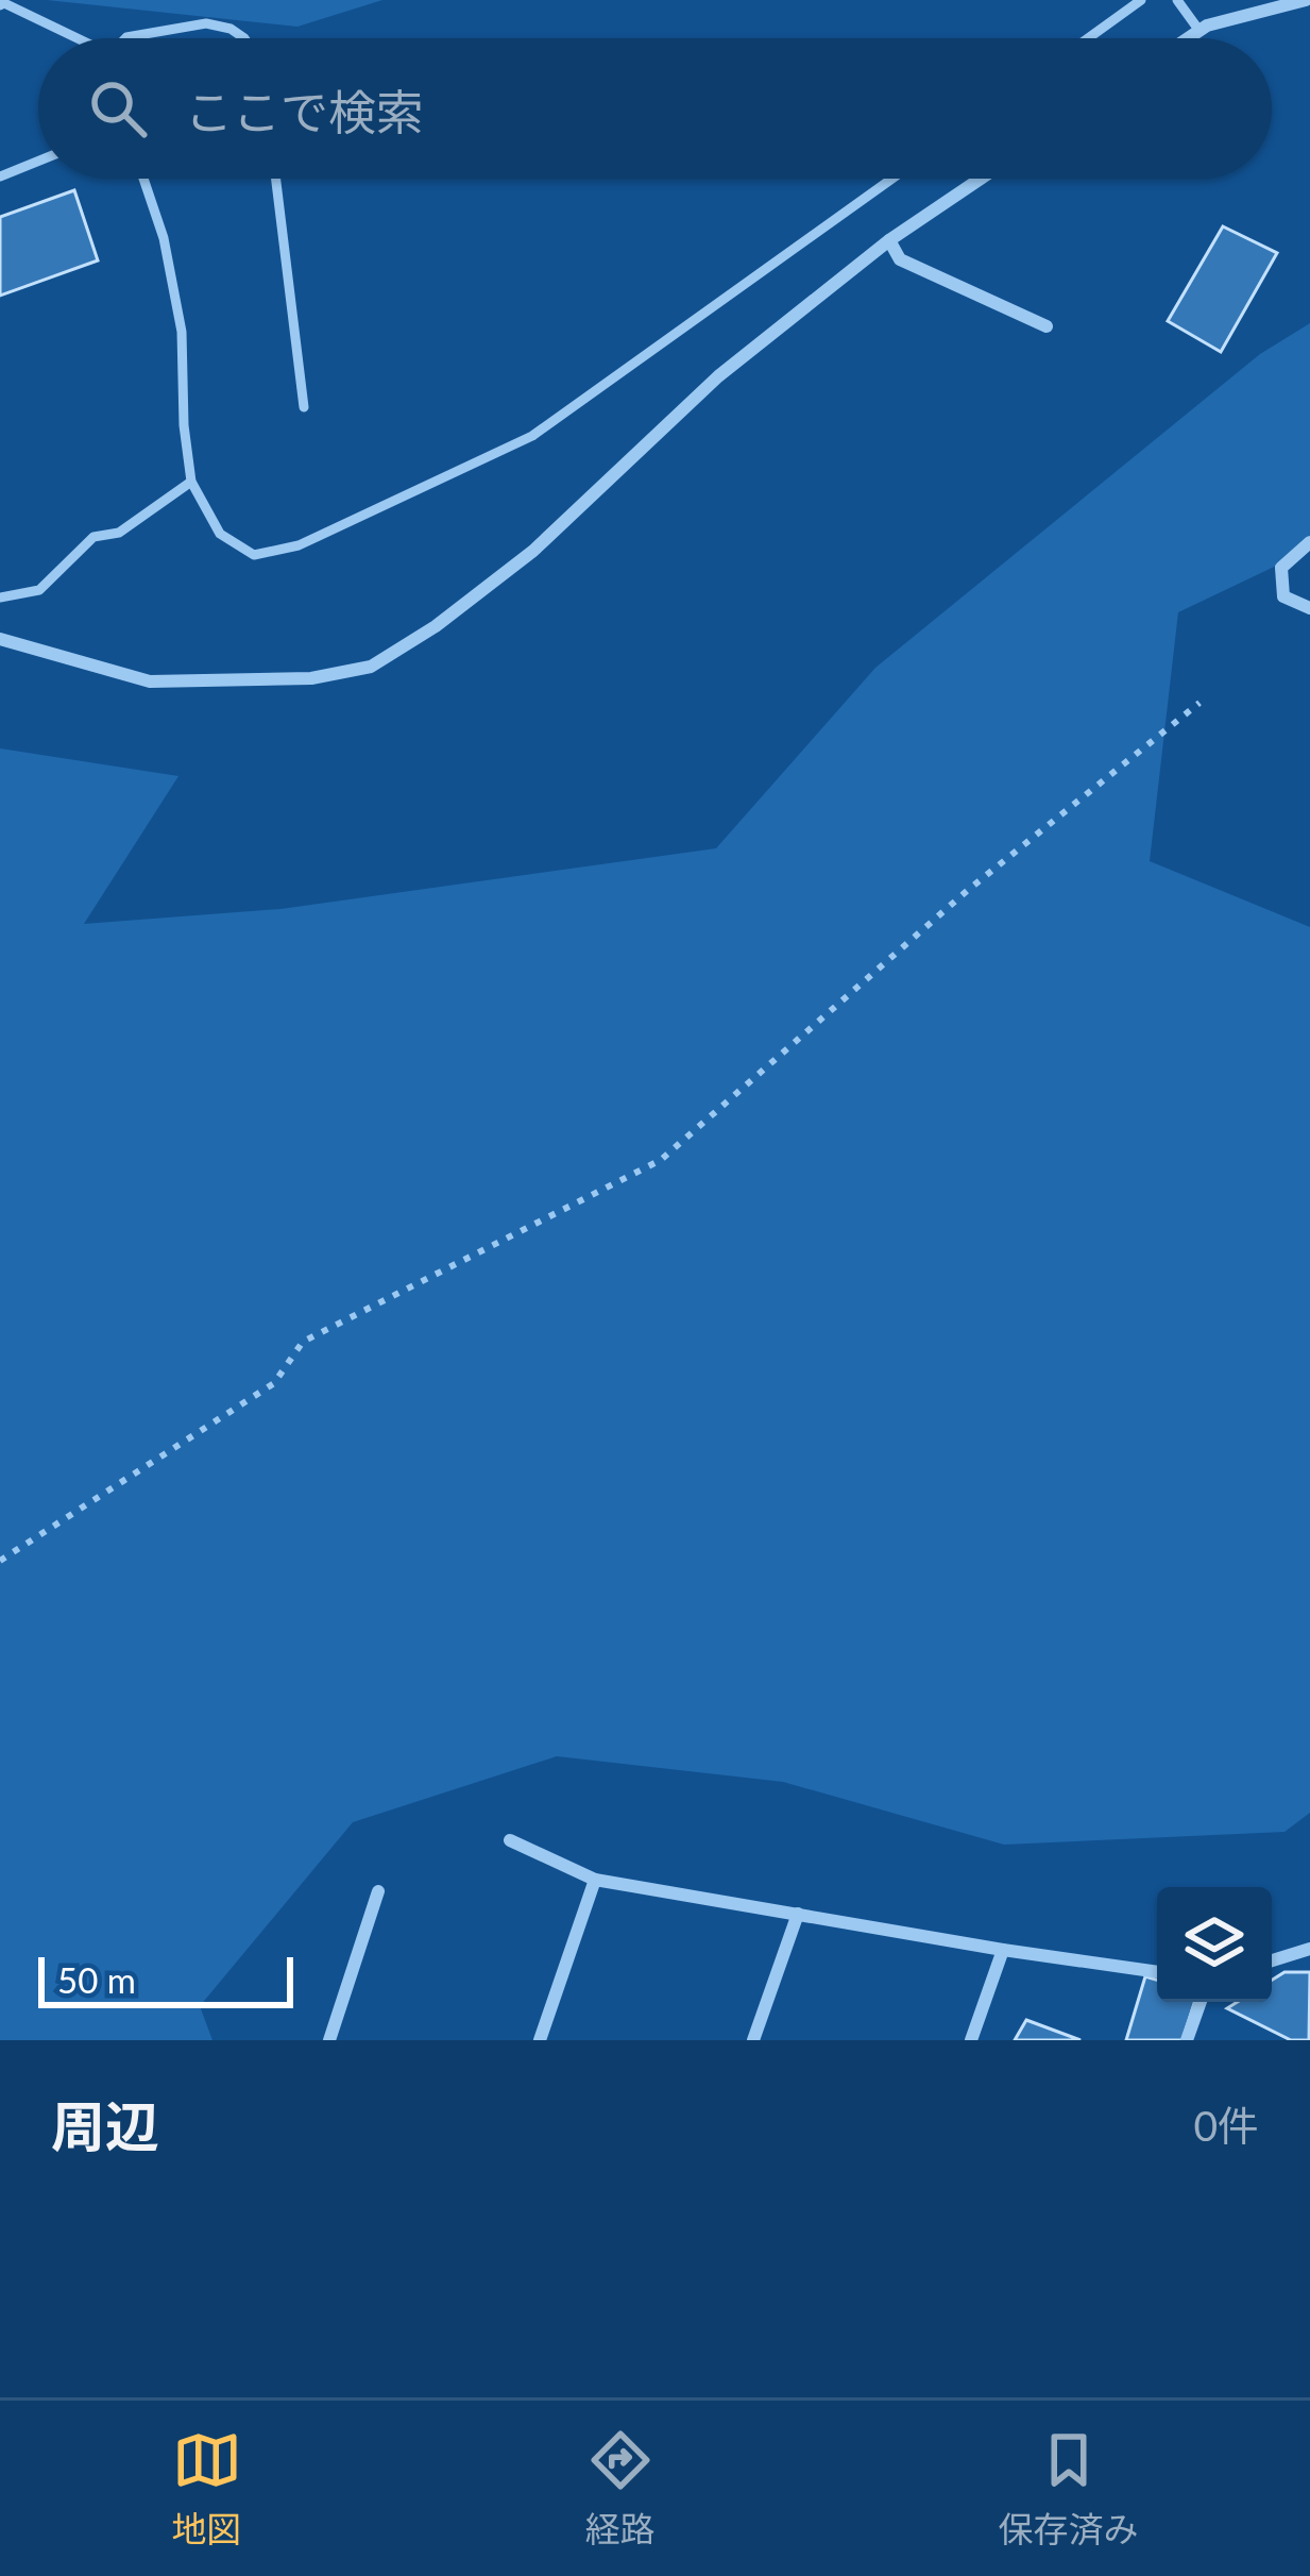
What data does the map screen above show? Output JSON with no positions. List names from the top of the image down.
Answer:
{
  "scale_bar": "50 m",
  "page": {
    "search": "ここで検索",
    "scale": "50 m",
    "heading": ["周辺", "0件"],
    "nav": ["地図", "経路", "保存済み"]
  }
}
